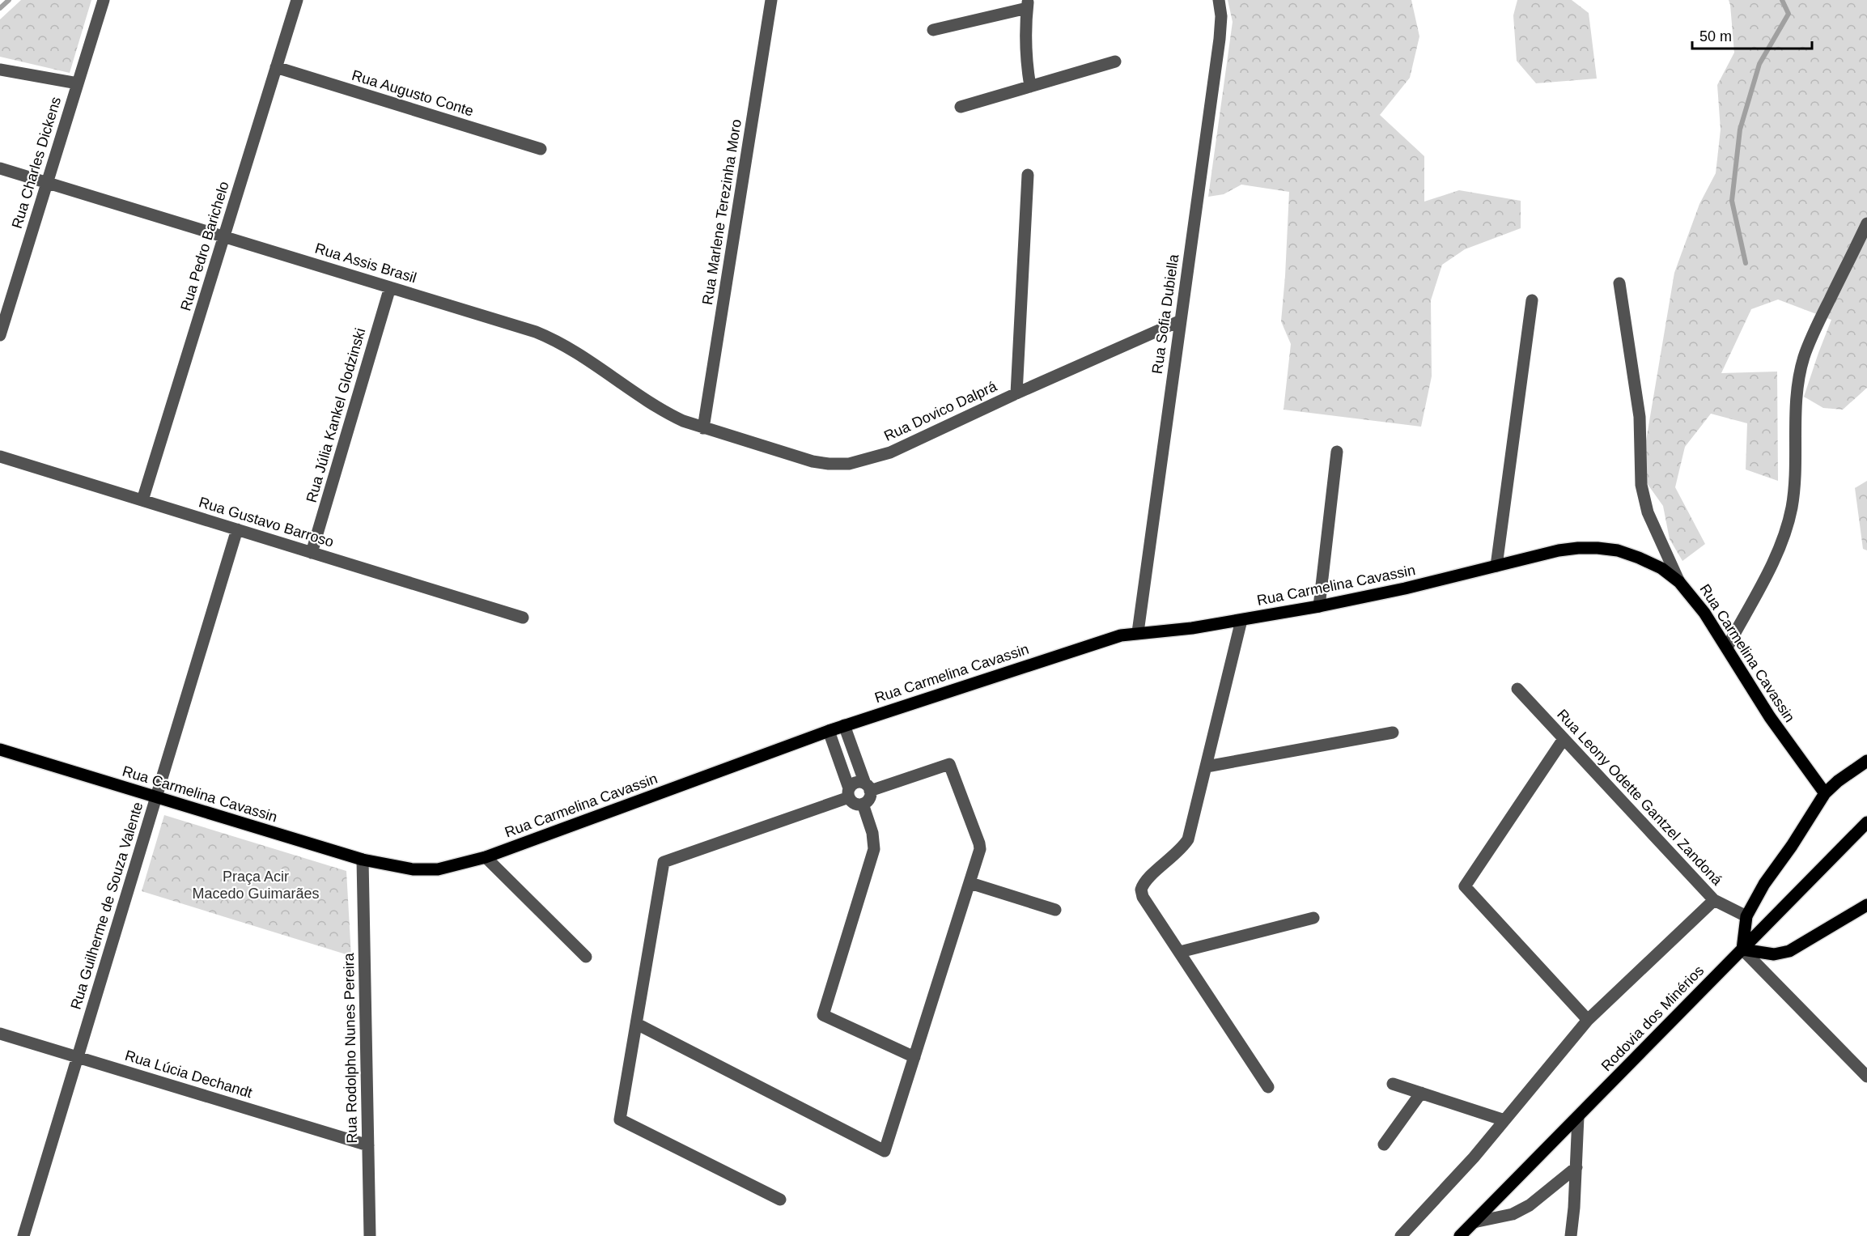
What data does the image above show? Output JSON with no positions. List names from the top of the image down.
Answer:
{
  "streets": {
    "main road": ["Rua Carmelina Cavassin", "Rodovia dos Minérios"],
    "street": [
      "Rua Augusto Conte",
      "Rua Charles Dickens",
      "Rua Marlene Terezinha Moro",
      "Rua Pedro Barichelo",
      "Rua Assis Brasil",
      "Rua Sofia Dubiella",
      "Rua Dovico Dalprá",
      "Rua Júlia Kankel Glodzinski",
      "Rua Gustavo Barroso",
      "Rua Leony Odette Gantzel Zandoná",
      "Rua Guilherme de Souza Valente",
      "Rua Rodolpho Nunes Pereira",
      "Rua Lúcia Dechandt"
    ]
  },
  "crossings": [
    ["Rua Augusto Conte", "Rua Pedro Barichelo"],
    ["Rua Charles Dickens", "Rua Assis Brasil"],
    ["Rua Marlene Terezinha Moro", "Rua Assis Brasil"],
    ["Rua Marlene Terezinha Moro", "Rua Dovico Dalprá"],
    ["Rua Pedro Barichelo", "Rua Assis Brasil"],
    ["Rua Pedro Barichelo", "Rua Gustavo Barroso"],
    ["Rua Assis Brasil", "Rua Dovico Dalprá"],
    ["Rua Assis Brasil", "Rua Júlia Kankel Glodzinski"],
    ["Rua Sofia Dubiella", "Rua Dovico Dalprá"],
    ["Rua Sofia Dubiella", "Rua Carmelina Cavassin"],
    ["Rua Júlia Kankel Glodzinski", "Rua Gustavo Barroso"],
    ["Rua Gustavo Barroso", "Rua Guilherme de Souza Valente"],
    ["Rua Carmelina Cavassin", "Rua Guilherme de Souza Valente"],
    ["Rua Carmelina Cavassin", "Rua Rodolpho Nunes Pereira"],
    ["Rua Guilherme de Souza Valente", "Rua Lúcia Dechandt"],
    ["Rua Rodolpho Nunes Pereira", "Rua Lúcia Dechandt"]
  ],
  "parks": ["Praça Acir Macedo Guimarães"],
  "scale_bar": "50 m"
}
